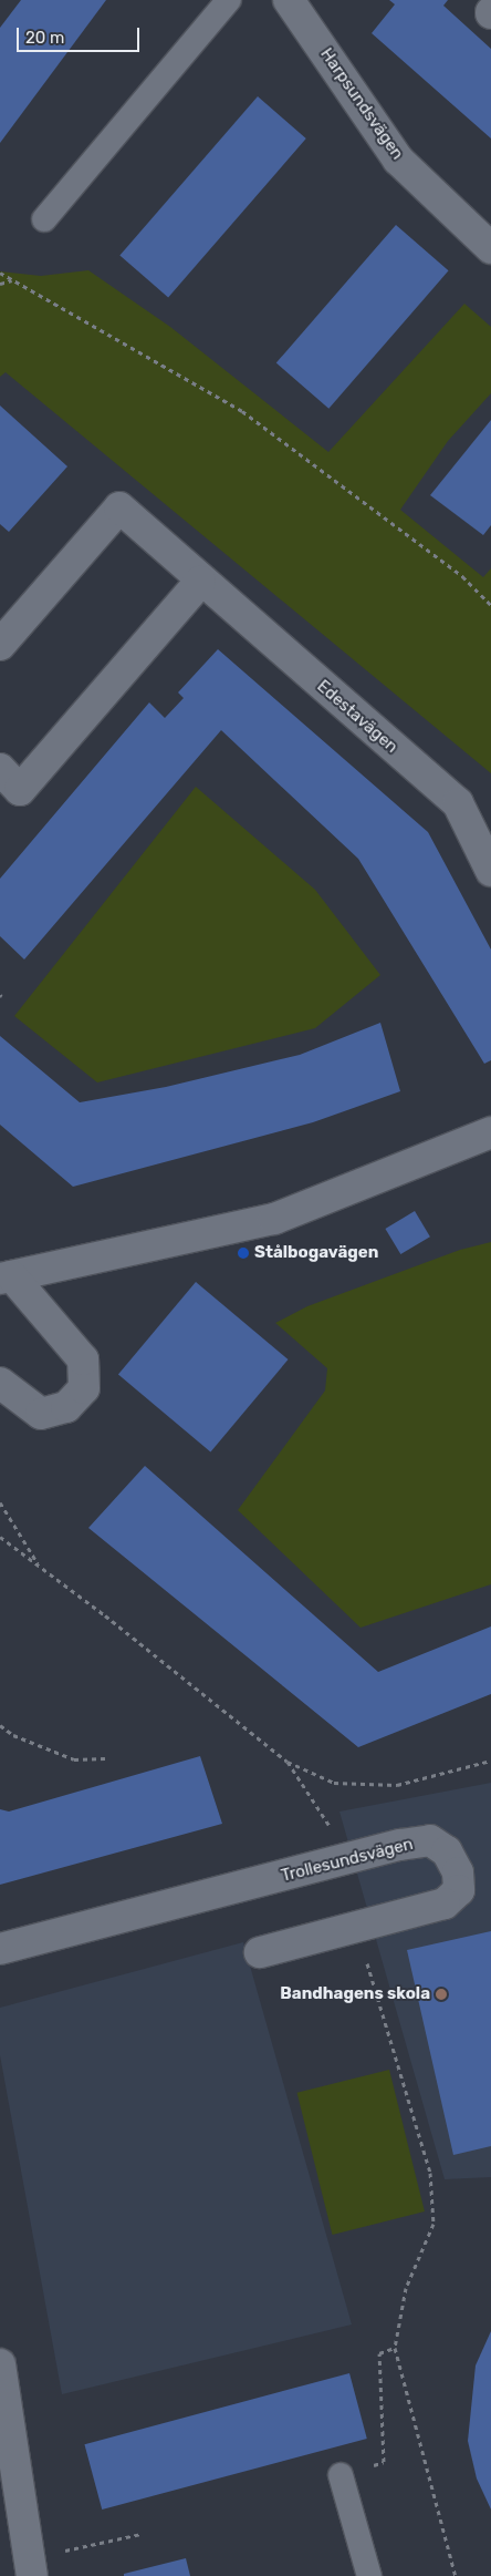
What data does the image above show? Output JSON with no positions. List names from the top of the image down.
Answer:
{
  "streets": {
    "street": ["Harpsundsvägen", "Edestavägen", "Trollesundsvägen"]
  },
  "places": ["Stålbogavägen", "Bandhagens skola"],
  "scale_bar": "20 m"
}
